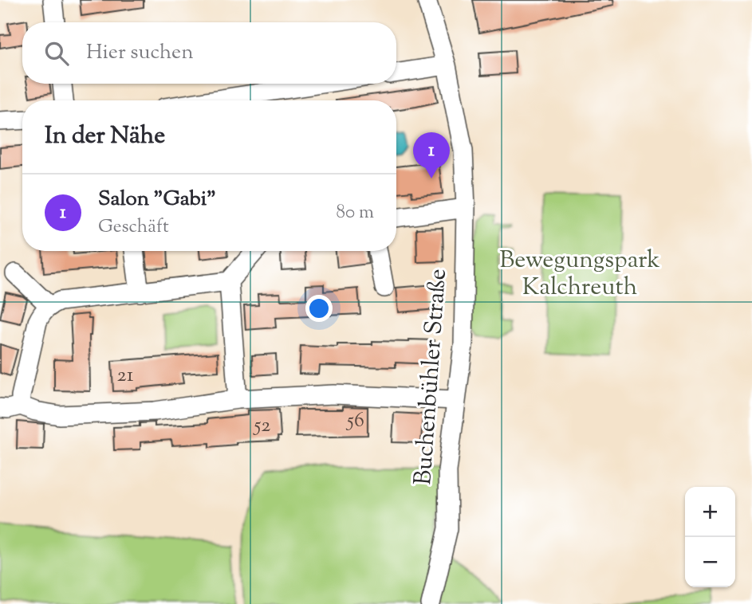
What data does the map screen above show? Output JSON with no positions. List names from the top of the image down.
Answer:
{
  "streets": {
    "street": ["Buchenbühler Straße"]
  },
  "parks": ["Bewegungspark Kalchreuth"],
  "house_numbers": ["21", "56", "52"],
  "page": {
    "search": "Hier suchen",
    "heading": "In der Nähe",
    "pins": "1",
    "list": [
      {
        "mark": "1",
        "name": "Salon \"Gabi\"",
        "note": "Geschäft",
        "value": "80 m"
      }
    ],
    "map_buttons": ["+", "−"]
  }
}
